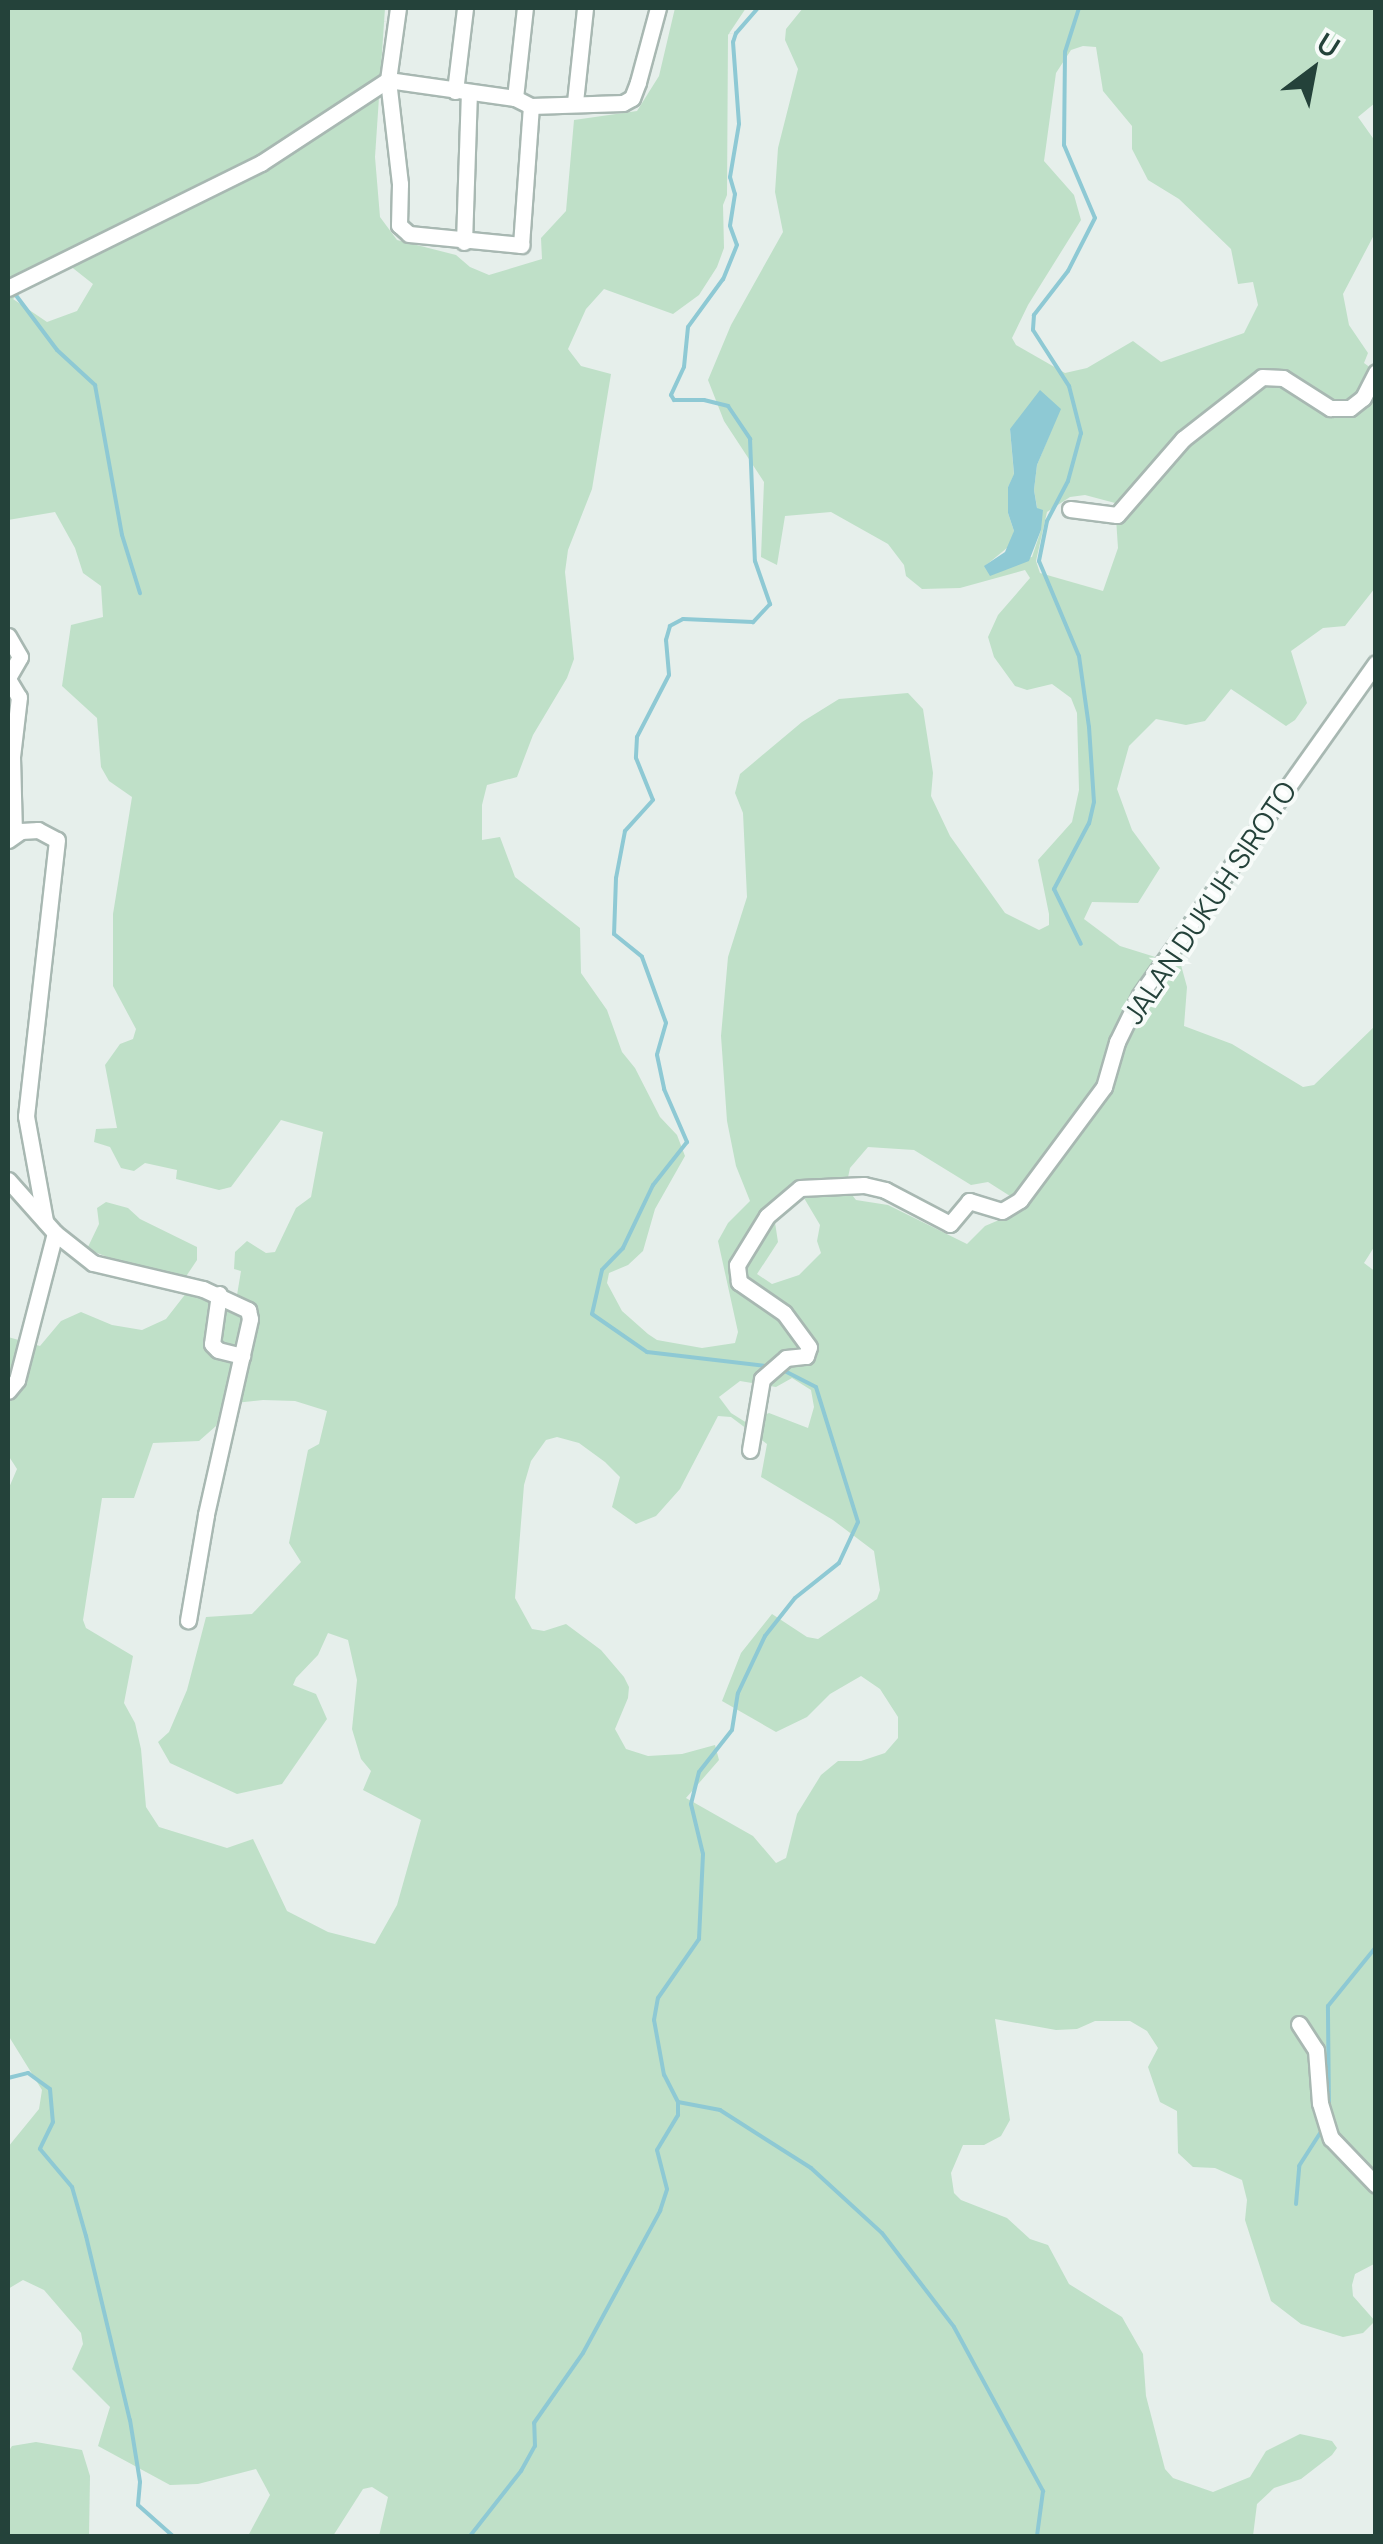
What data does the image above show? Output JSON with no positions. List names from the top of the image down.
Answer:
{
  "streets": {
    "street": ["JALAN DUKUH SIROTO"]
  },
  "north": "top right"
}
